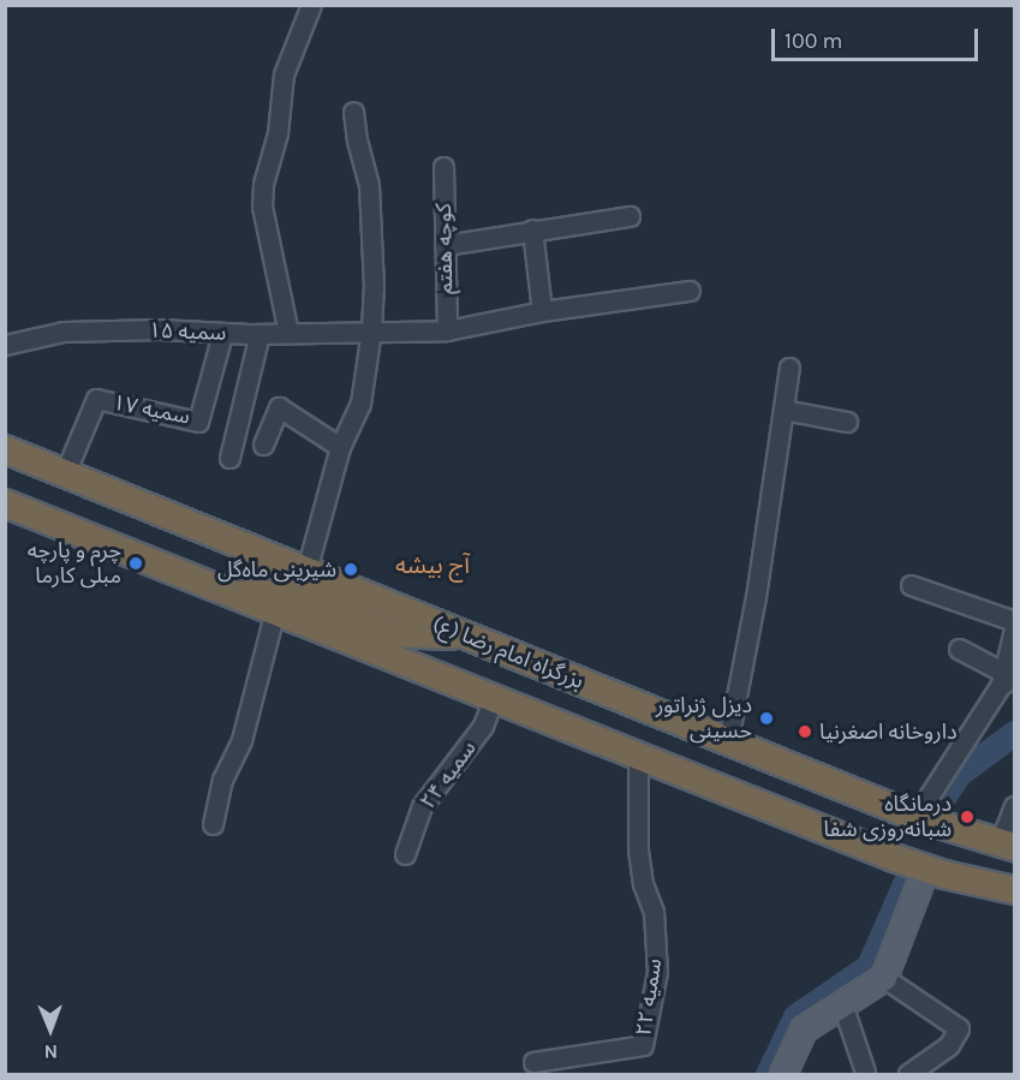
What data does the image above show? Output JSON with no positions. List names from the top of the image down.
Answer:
{
  "streets": {
    "highway": ["بزرگراه امام رضا (ع)"],
    "street": [
      "کوچه هفتم",
      "سمیه ۱۵",
      "سمیه ۱۷",
      "سمیه ۲۴",
      "سمیه ۲۲"
    ]
  },
  "crossings": [
    ["کوچه هفتم", "سمیه ۱۵"],
    ["سمیه ۱۵", "سمیه ۱۷"],
    ["سمیه ۱۷", "بزرگراه امام رضا (ع)"],
    ["بزرگراه امام رضا (ع)", "سمیه ۲۴"],
    ["بزرگراه امام رضا (ع)", "سمیه ۲۲"]
  ],
  "districts": ["آج بیشه"],
  "places": [
    "چرم و پارچه مبلی کارما",
    "شیرینی ماه‌گل",
    "دیزل ژنراتور حسینی",
    "داروخانه اصغرنیا",
    "درمانگاه شبانه‌روزی شفا"
  ],
  "scale_bar": "100 m",
  "north": "bottom"
}
